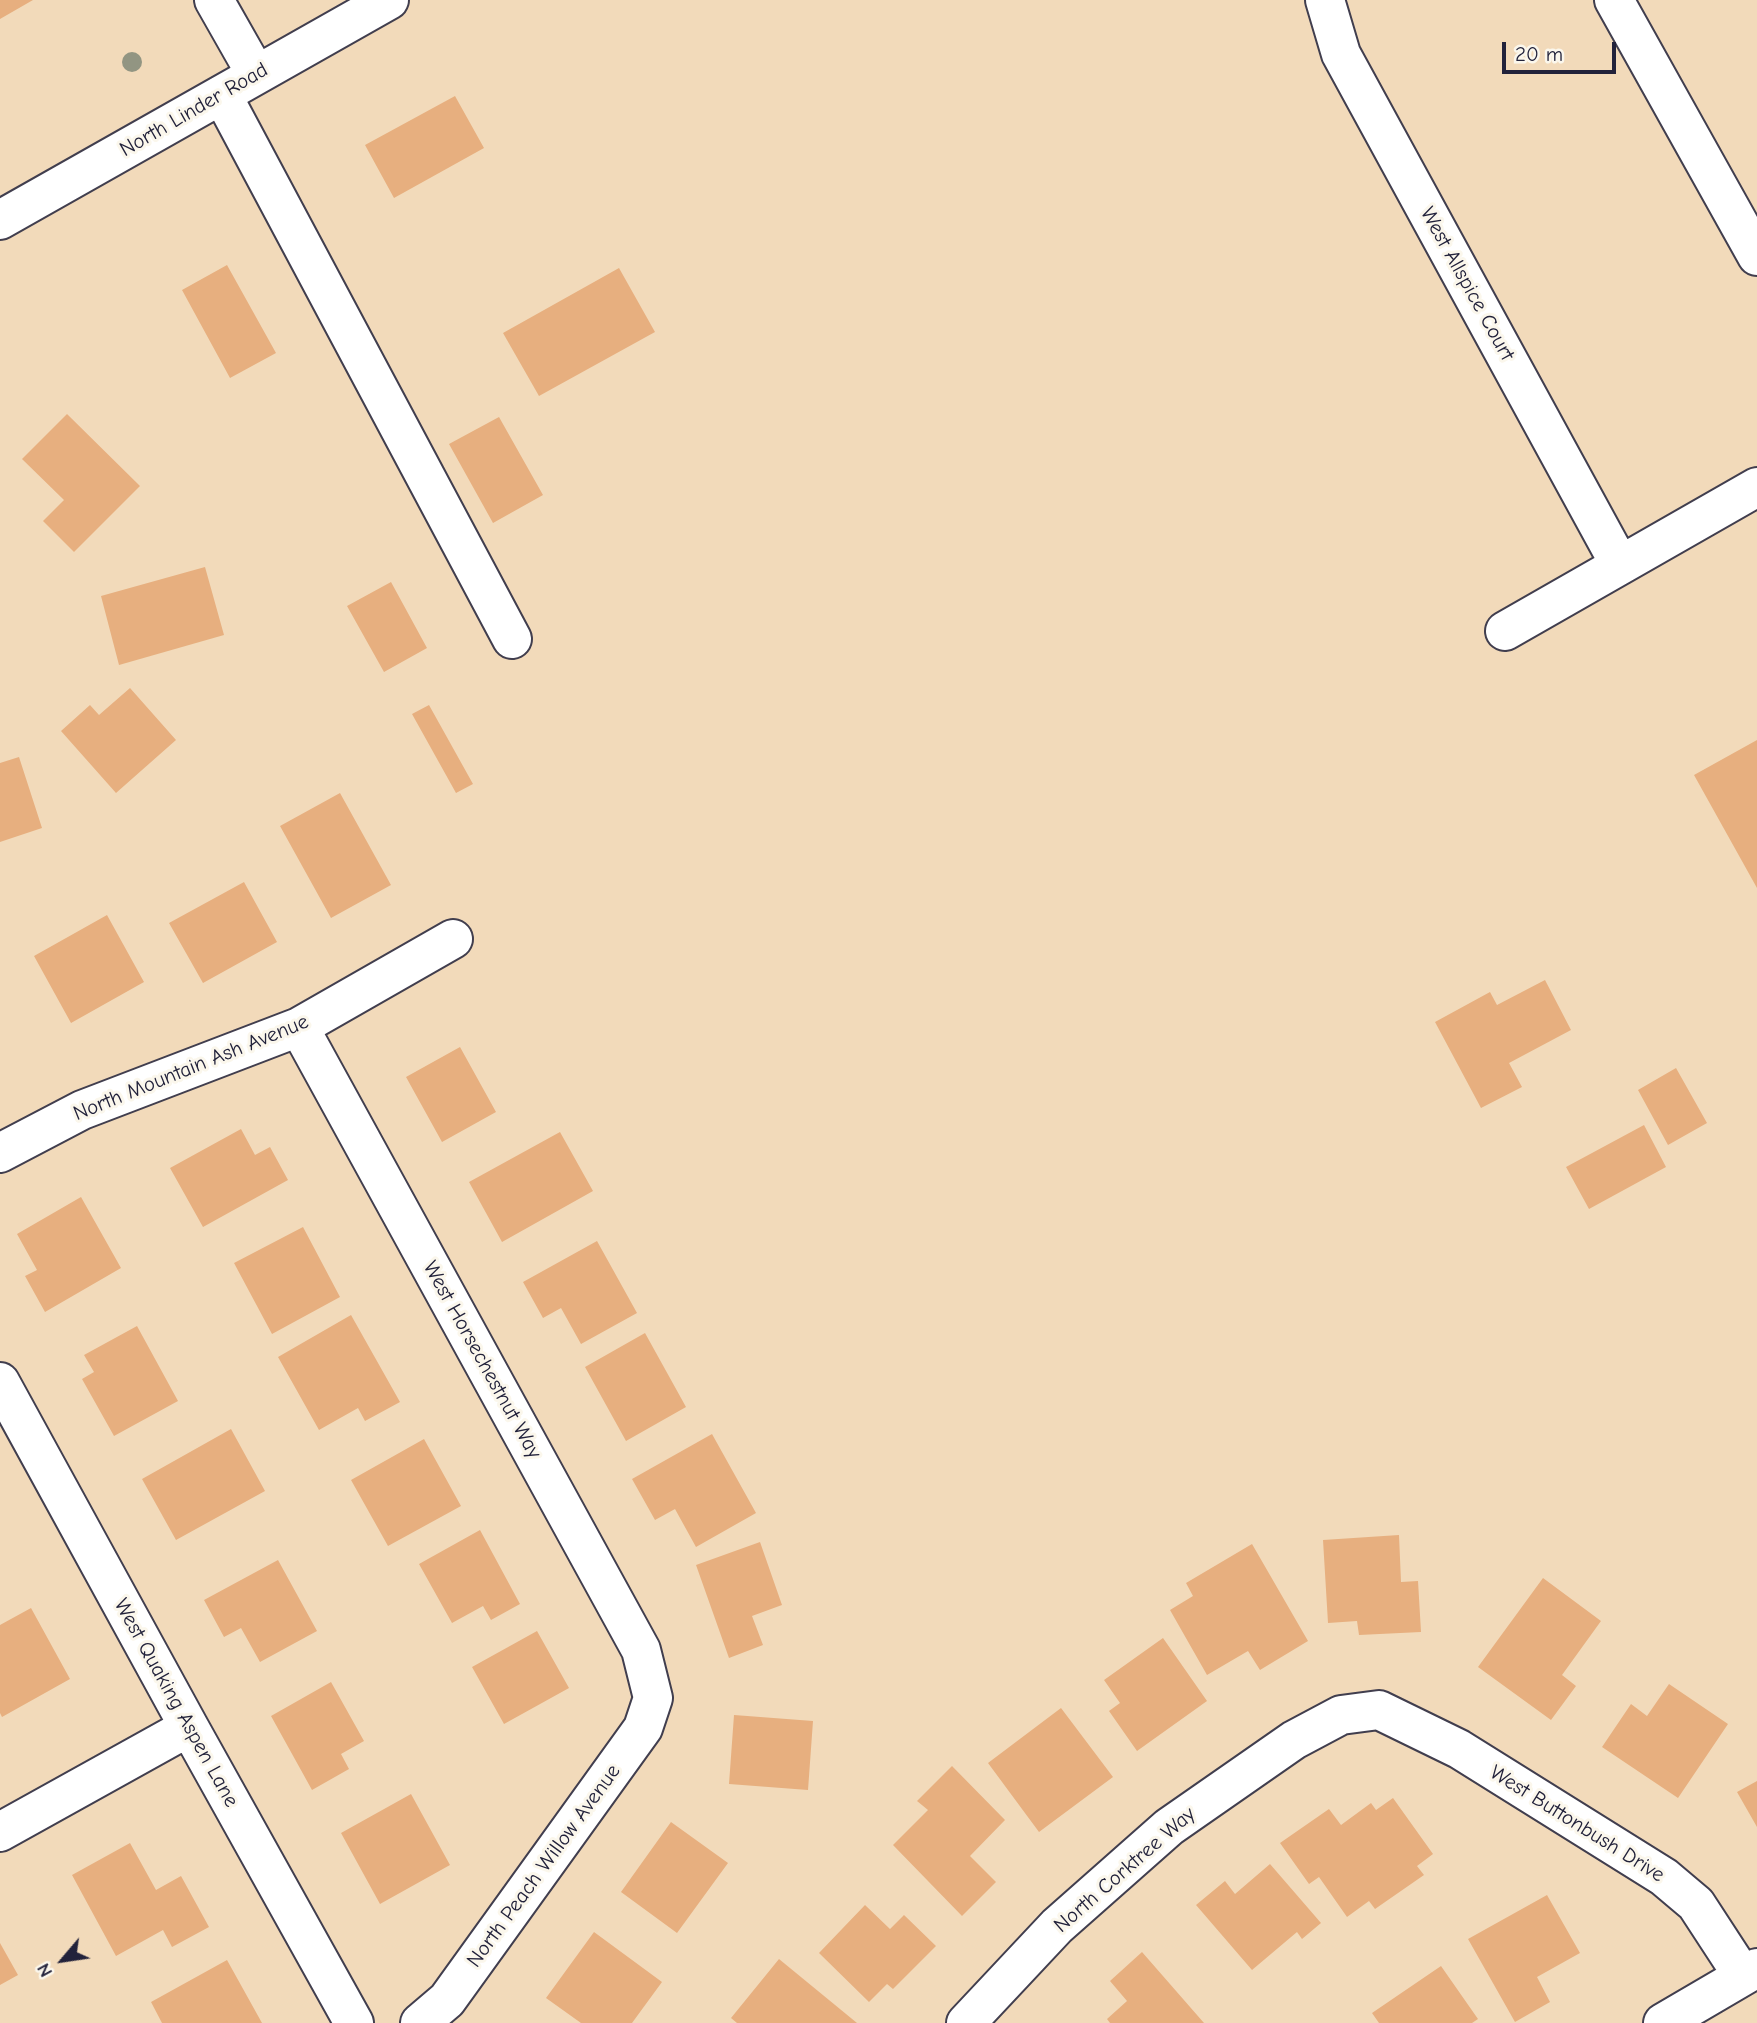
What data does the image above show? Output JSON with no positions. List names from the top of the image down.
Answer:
{
  "streets": {
    "street": [
      "North Linder Road",
      "West Allspice Court",
      "North Mountain Ash Avenue",
      "West Horsechestnut Way",
      "West Quaking Aspen Lane",
      "West Buttonbush Drive",
      "North Peach Willow Avenue",
      "North Corktree Way"
    ]
  },
  "crossings": [
    ["North Mountain Ash Avenue", "West Horsechestnut Way"],
    ["West Horsechestnut Way", "North Peach Willow Avenue"],
    ["West Buttonbush Drive", "North Corktree Way"]
  ],
  "scale_bar": "20 m",
  "north": "bottom left"
}
